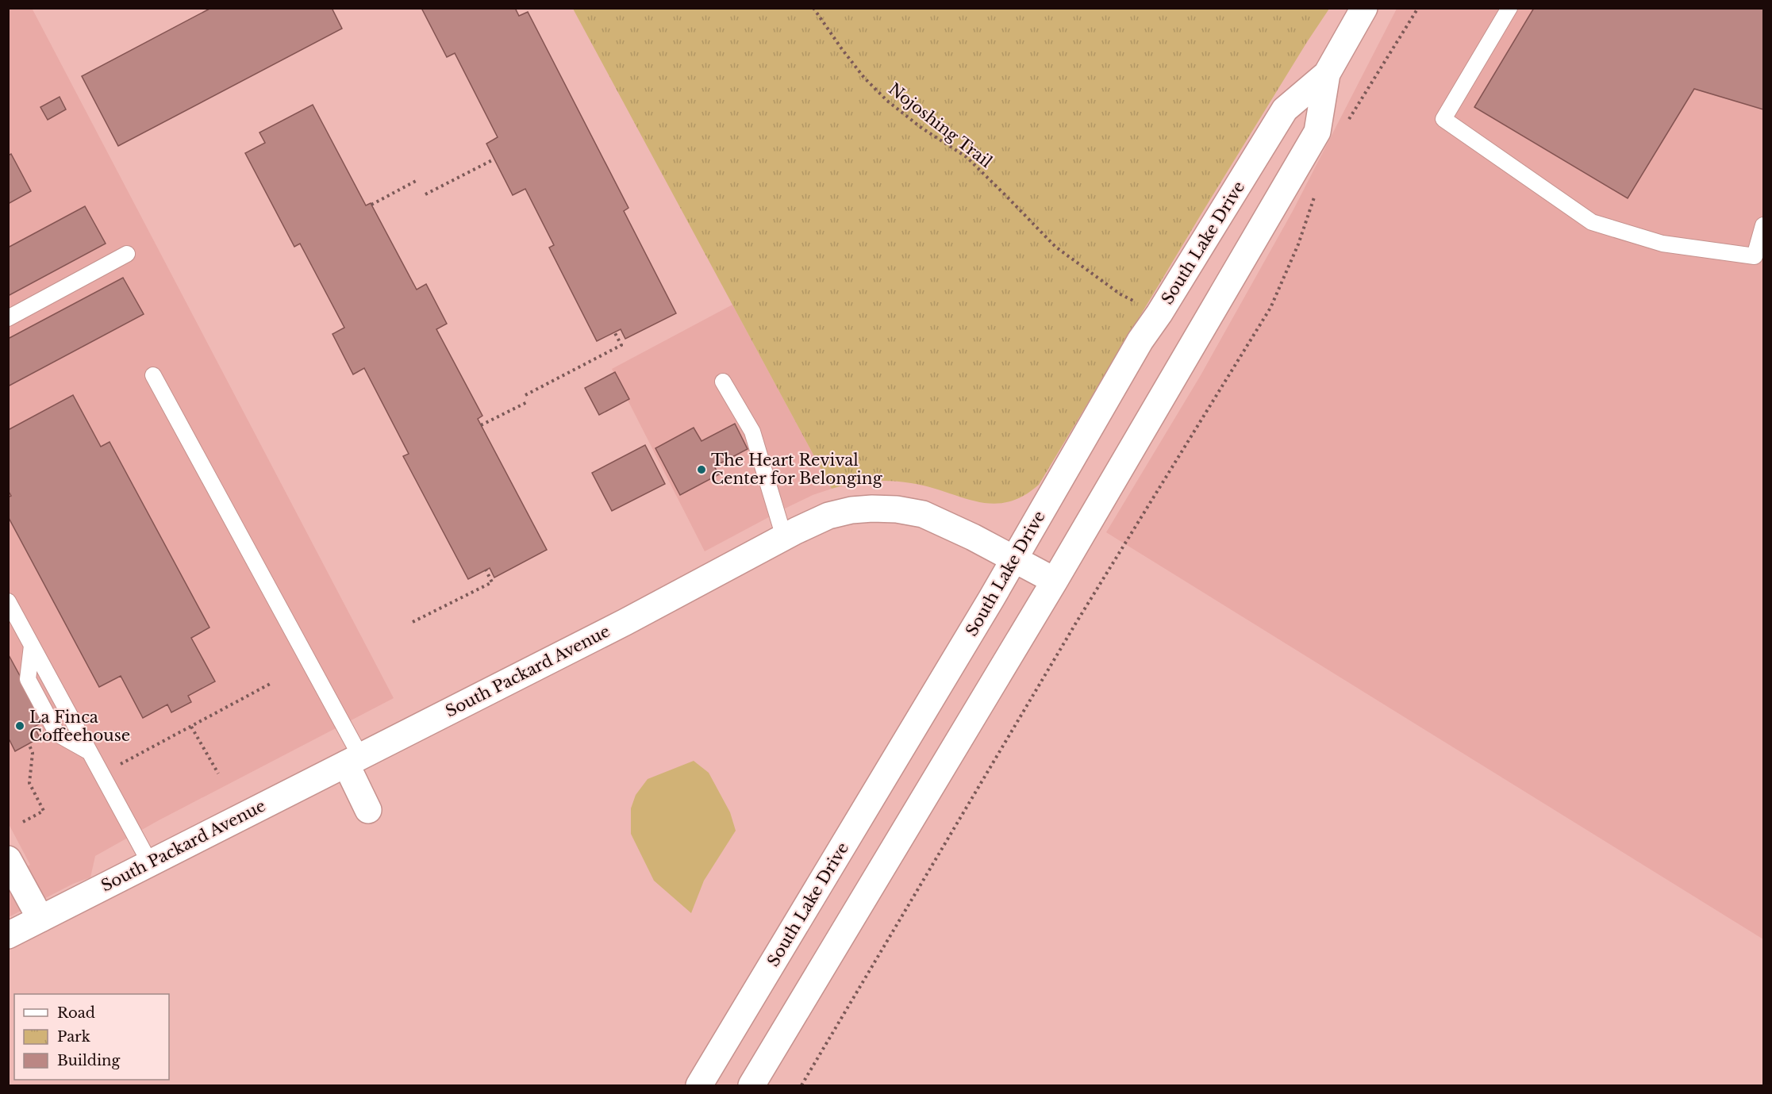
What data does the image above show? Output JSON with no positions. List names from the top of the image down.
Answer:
{
  "streets": {
    "street": ["South Lake Drive", "South Packard Avenue"],
    "path": ["Nojoshing Trail"]
  },
  "crossings": [
    ["Nojoshing Trail", "South Lake Drive"],
    ["South Lake Drive", "South Packard Avenue"]
  ],
  "places": ["The Heart Revival Center for Belonging", "La Finca Coffeehouse"],
  "legend": ["Road", "Park", "Building"]
}
